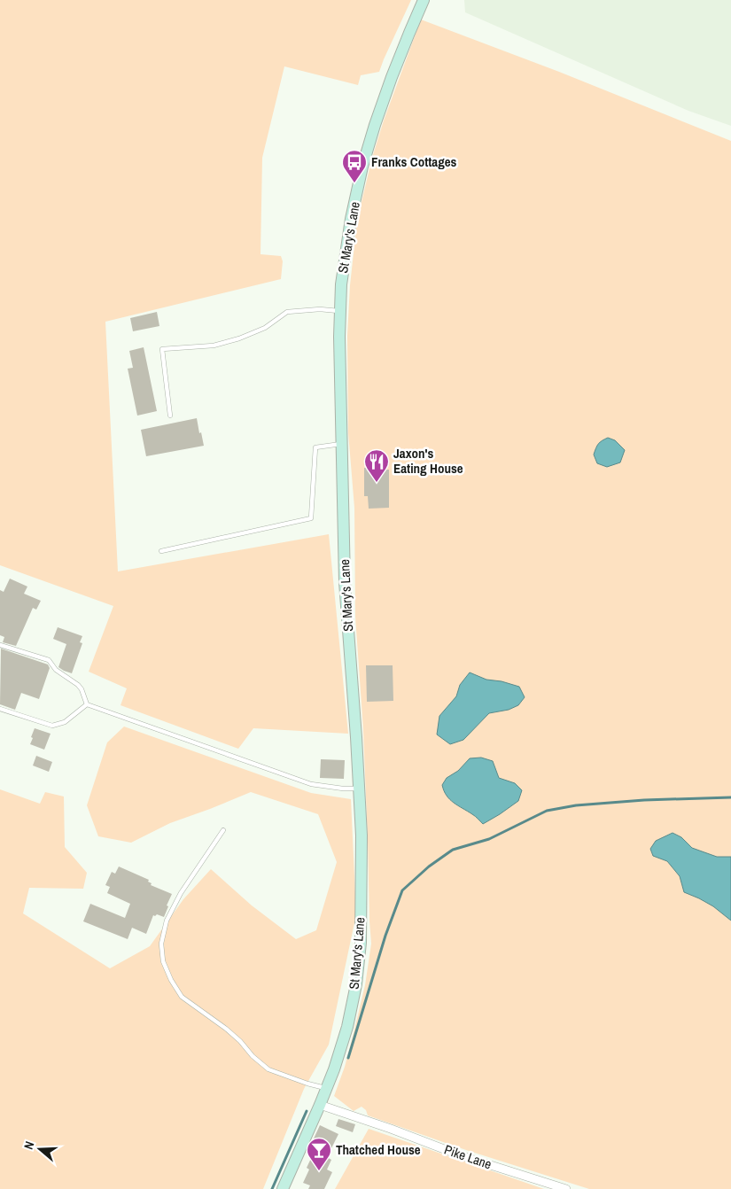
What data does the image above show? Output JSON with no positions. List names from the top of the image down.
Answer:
{
  "streets": {
    "main road": ["St Mary's Lane"],
    "street": ["Pike Lane"]
  },
  "crossings": [
    ["St Mary's Lane", "Pike Lane"]
  ],
  "places": {
    "bus stop": ["Franks Cottages"],
    "restaurant": ["Jaxon's Eating House"],
    "bar": ["Thatched House"]
  },
  "north": "left"
}
